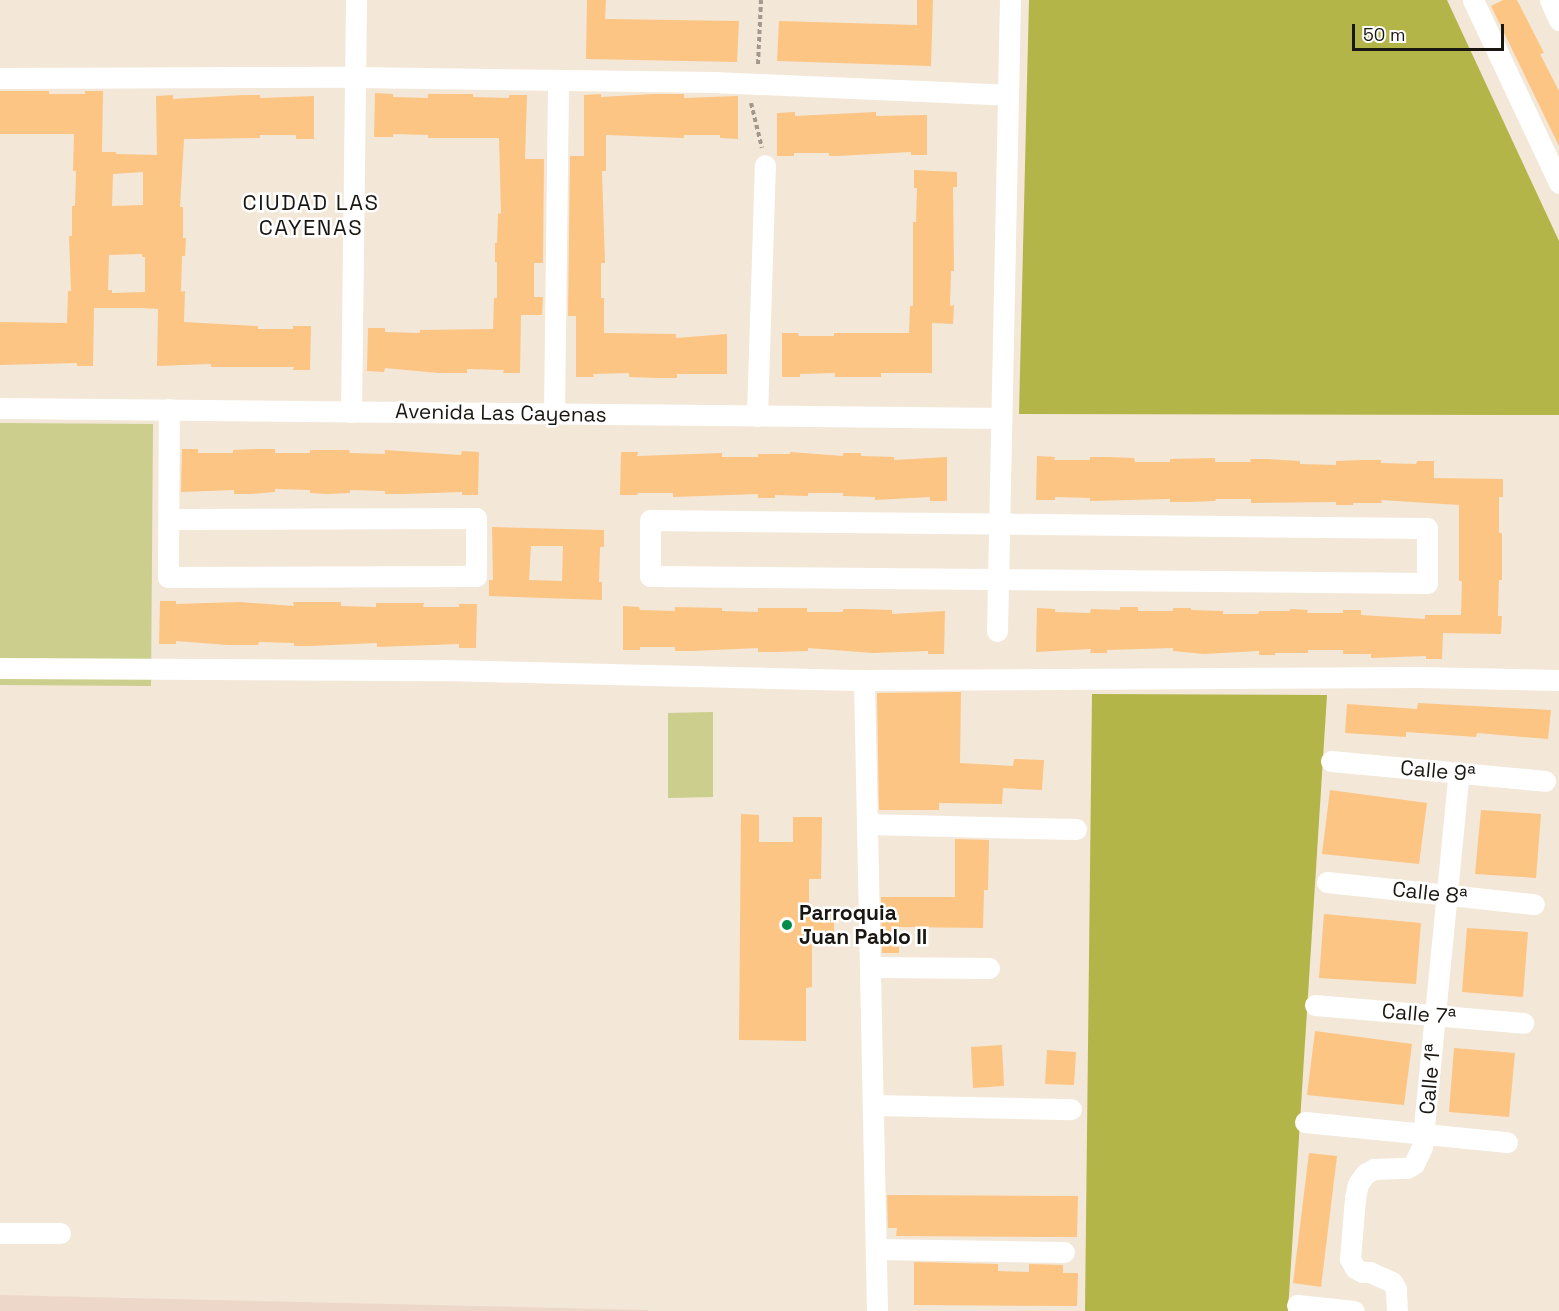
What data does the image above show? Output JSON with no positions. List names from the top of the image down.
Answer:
{
  "streets": {
    "street": [
      "Avenida Las Cayenas",
      "Calle 9ª",
      "Calle 8ª",
      "Calle 7ª",
      "Calle 1ª"
    ]
  },
  "crossings": [
    ["Calle 9ª", "Calle 1ª"],
    ["Calle 8ª", "Calle 1ª"],
    ["Calle 7ª", "Calle 1ª"]
  ],
  "districts": ["CIUDAD LAS CAYENAS"],
  "places": ["Parroquia Juan Pablo II"],
  "scale_bar": "50 m"
}
